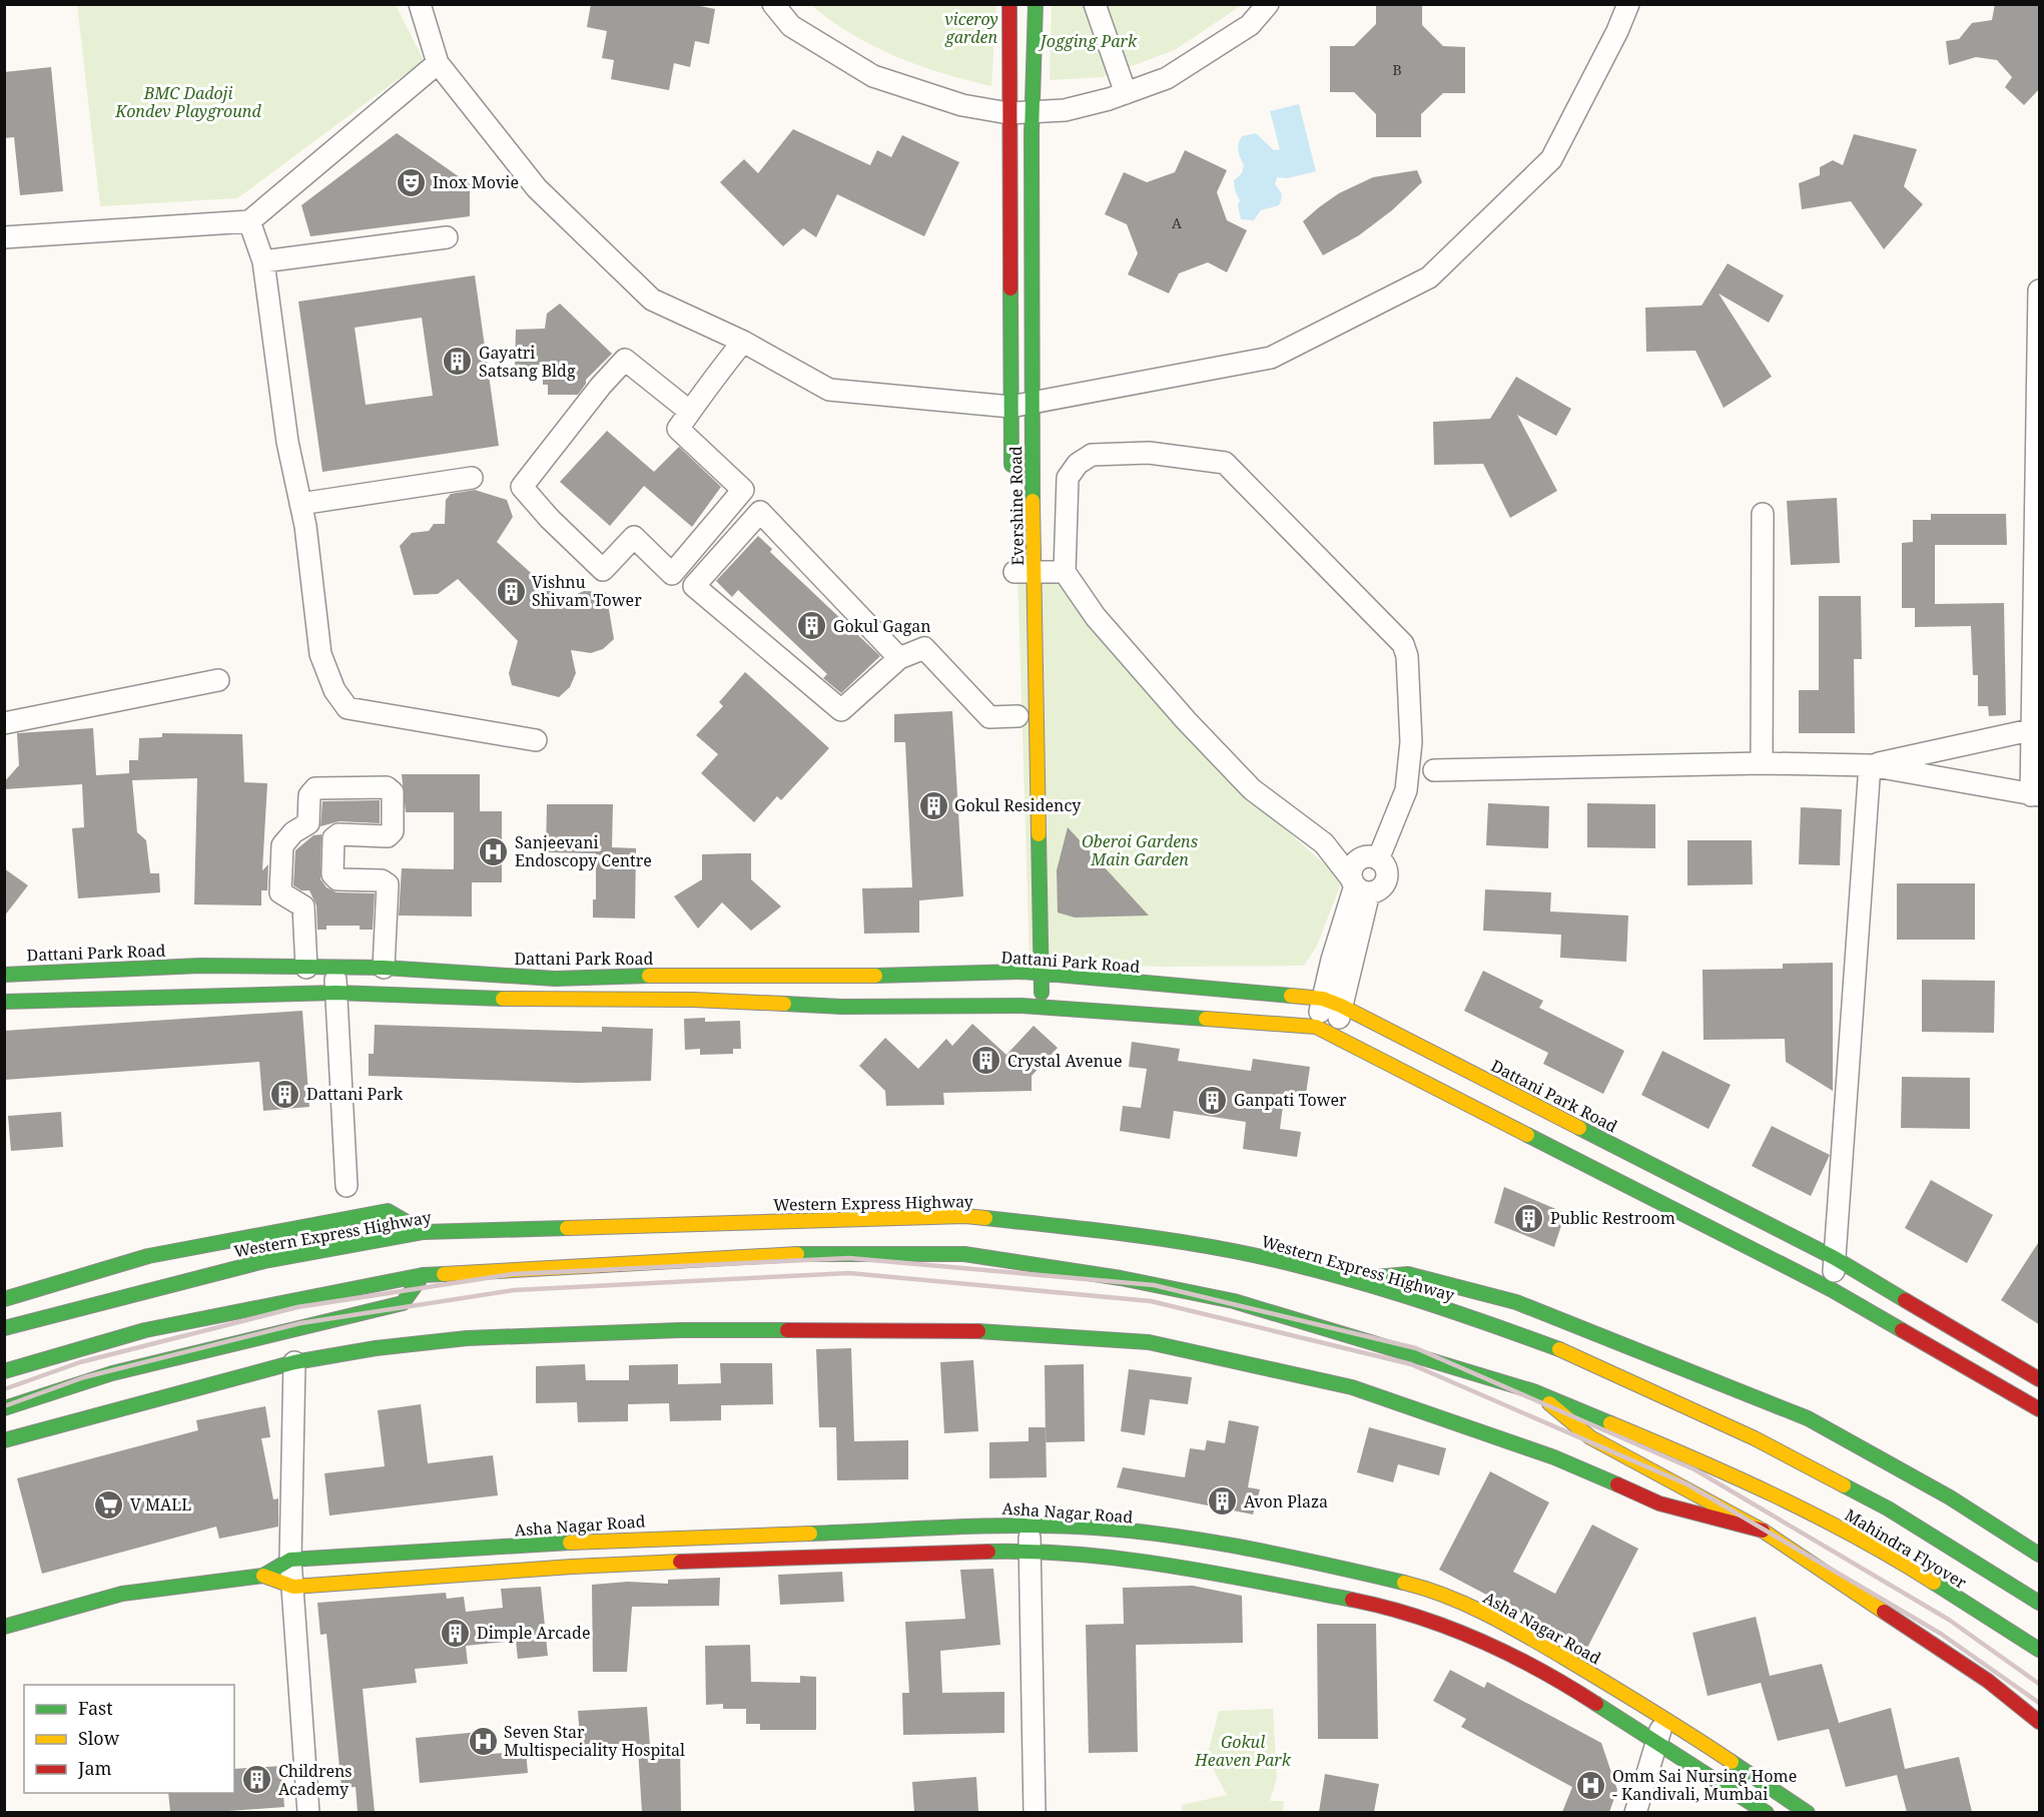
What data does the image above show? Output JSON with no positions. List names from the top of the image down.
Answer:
{
  "streets": {
    "main road": [
      "Evershine Road",
      "Dattani Park Road",
      "Western Express Highway",
      "Asha Nagar Road",
      "Mahindra Flyover"
    ]
  },
  "crossings": [
    ["Evershine Road", "Dattani Park Road"],
    ["Western Express Highway", "Mahindra Flyover"]
  ],
  "parks": [
    "viceroy garden",
    "Jogging Park",
    "BMC Dadoji Kondev Playground",
    "Oberoi Gardens Main Garden",
    "Gokul Heaven Park"
  ],
  "places": {
    "theatre": ["Inox Movie"],
    "building": [
      "Gayatri Satsang Bldg",
      "Vishnu Shivam Tower",
      "Gokul Gagan",
      "Gokul Residency",
      "Crystal Avenue",
      "Dattani Park",
      "Ganpati Tower",
      "Public Restroom",
      "Avon Plaza",
      "Dimple Arcade",
      "Childrens Academy"
    ],
    "hospital": ["Sanjeevani Endoscopy Centre", "Seven Star Multispeciality Hospital", "Omm Sai Nursing Home - Kandivali, Mumbai"],
    "supermarket": ["V MALL"]
  },
  "house_numbers": ["B", "A"],
  "legend": ["Fast", "Slow", "Jam"]
}
